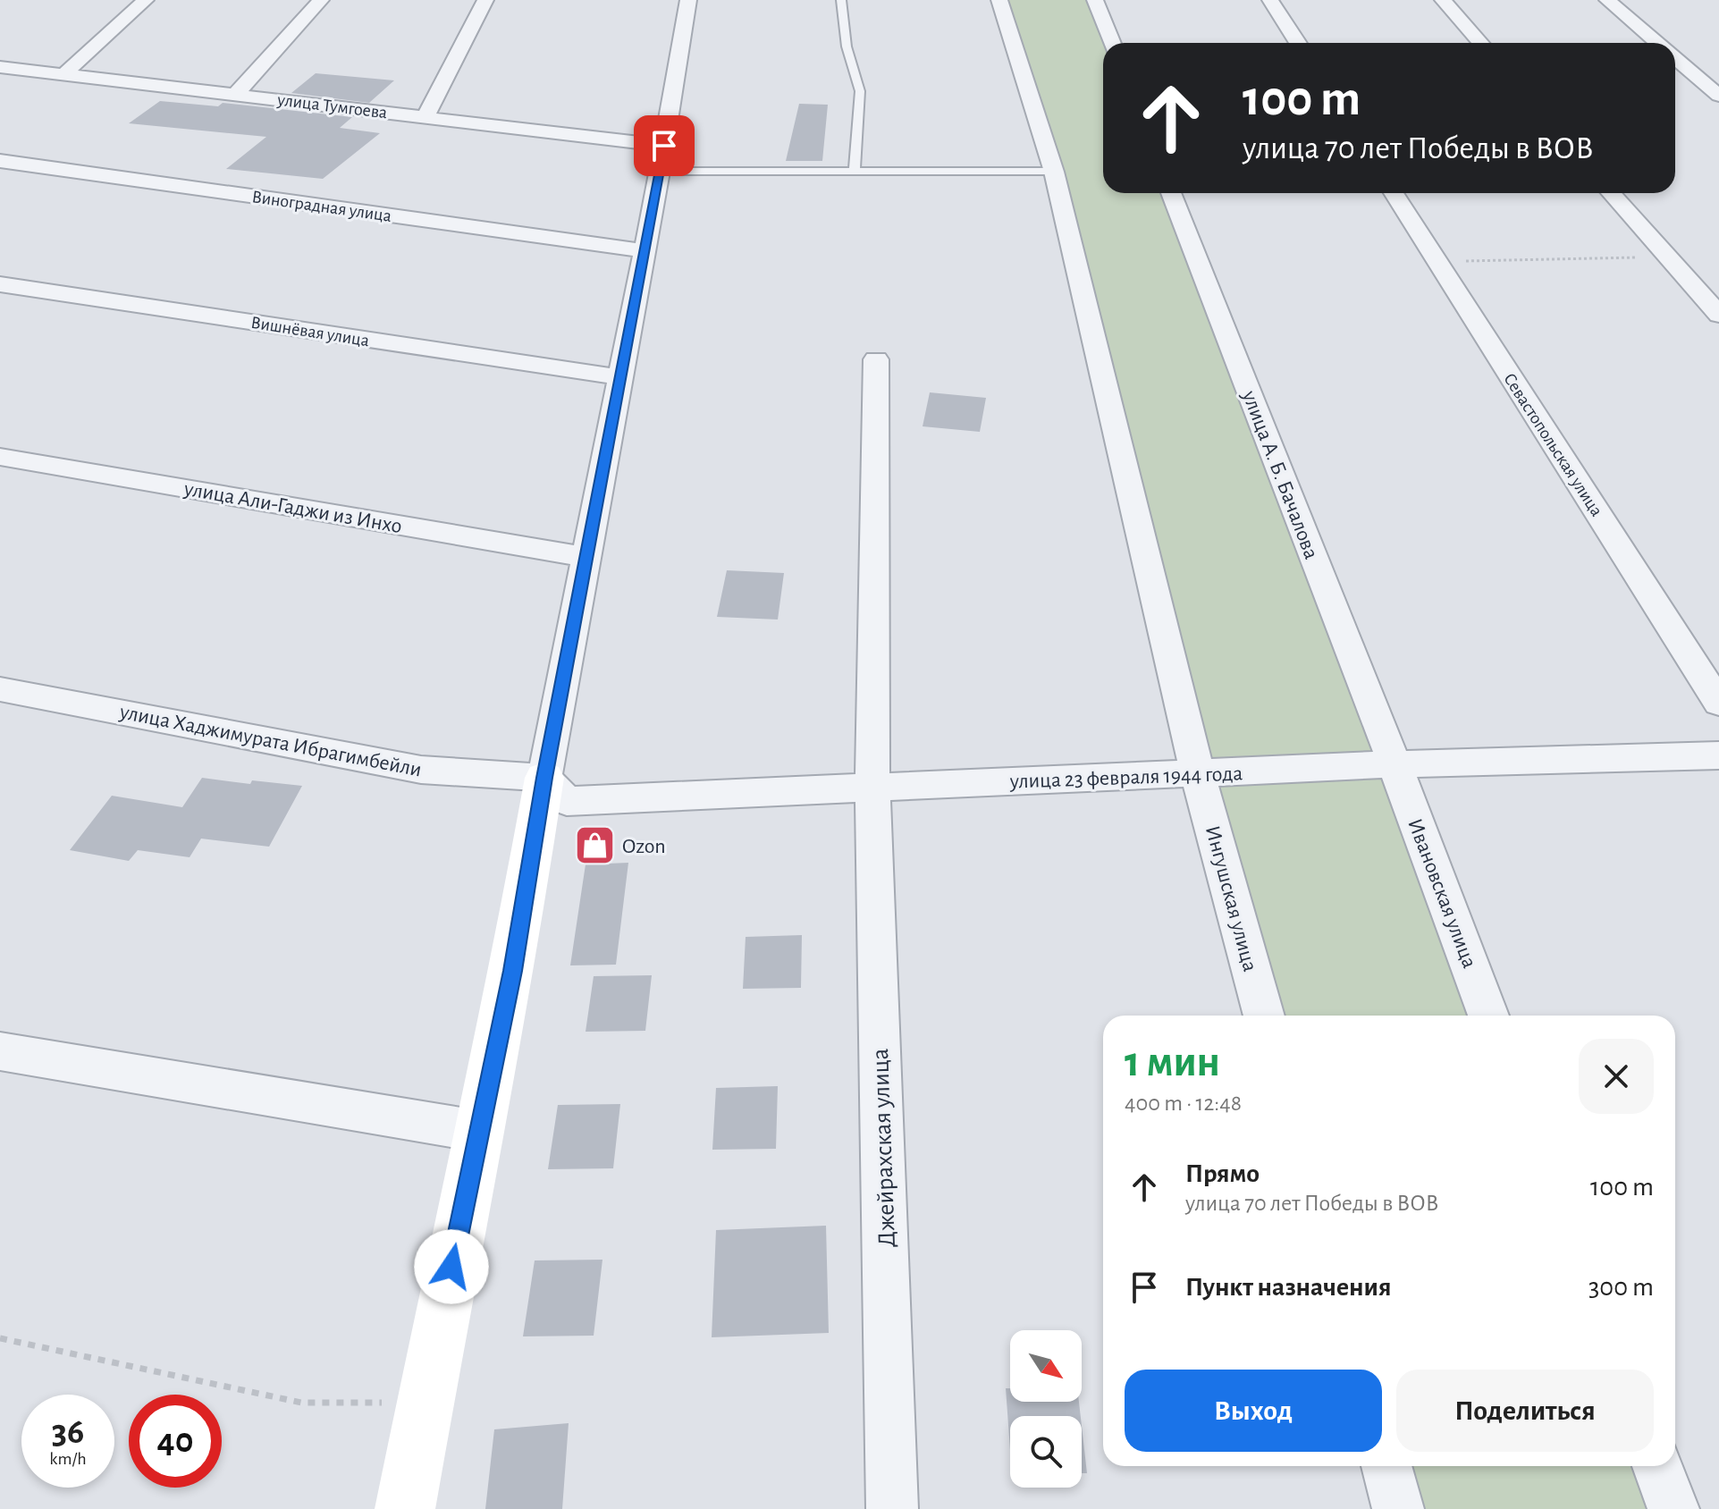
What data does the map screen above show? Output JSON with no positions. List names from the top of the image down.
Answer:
{
  "streets": {
    "street": [
      "улица Тумгоева",
      "Виноградная улица",
      "Вишнёвая улица",
      "Севастопольская улица",
      "улица А. Б. Бачалова",
      "улица Али-Гаджи из Инхо",
      "улица Хаджимурата Ибрагимбейли",
      "улица 23 февраля 1944 года",
      "Ивановская улица",
      "Ингушская улица",
      "Джейрахская улица"
    ]
  },
  "crossings": [
    ["улица А. Б. Бачалова", "улица 23 февраля 1944 года"],
    ["улица А. Б. Бачалова", "Ивановская улица"],
    ["улица Хаджимурата Ибрагимбейли", "улица 23 февраля 1944 года"],
    ["улица 23 февраля 1944 года", "Ивановская улица"],
    ["улица 23 февраля 1944 года", "Ингушская улица"],
    ["улица 23 февраля 1944 года", "Джейрахская улица"]
  ],
  "places": {
    "shop": ["Ozon"]
  },
  "north": "bottom right",
  "page": {
    "turn": ["100 m", "улица 70 лет Победы в ВОВ"],
    "heading": ["1 мин", "400 m · 12:48"],
    "list": [
      {
        "name": "Прямо",
        "note": "улица 70 лет Победы в ВОВ",
        "value": "100 m"
      },
      {
        "name": "Пункт назначения",
        "value": "300 m"
      }
    ],
    "buttons": ["Выход", "Поделиться"],
    "speed": "36 km/h",
    "limit": "40"
  }
}
